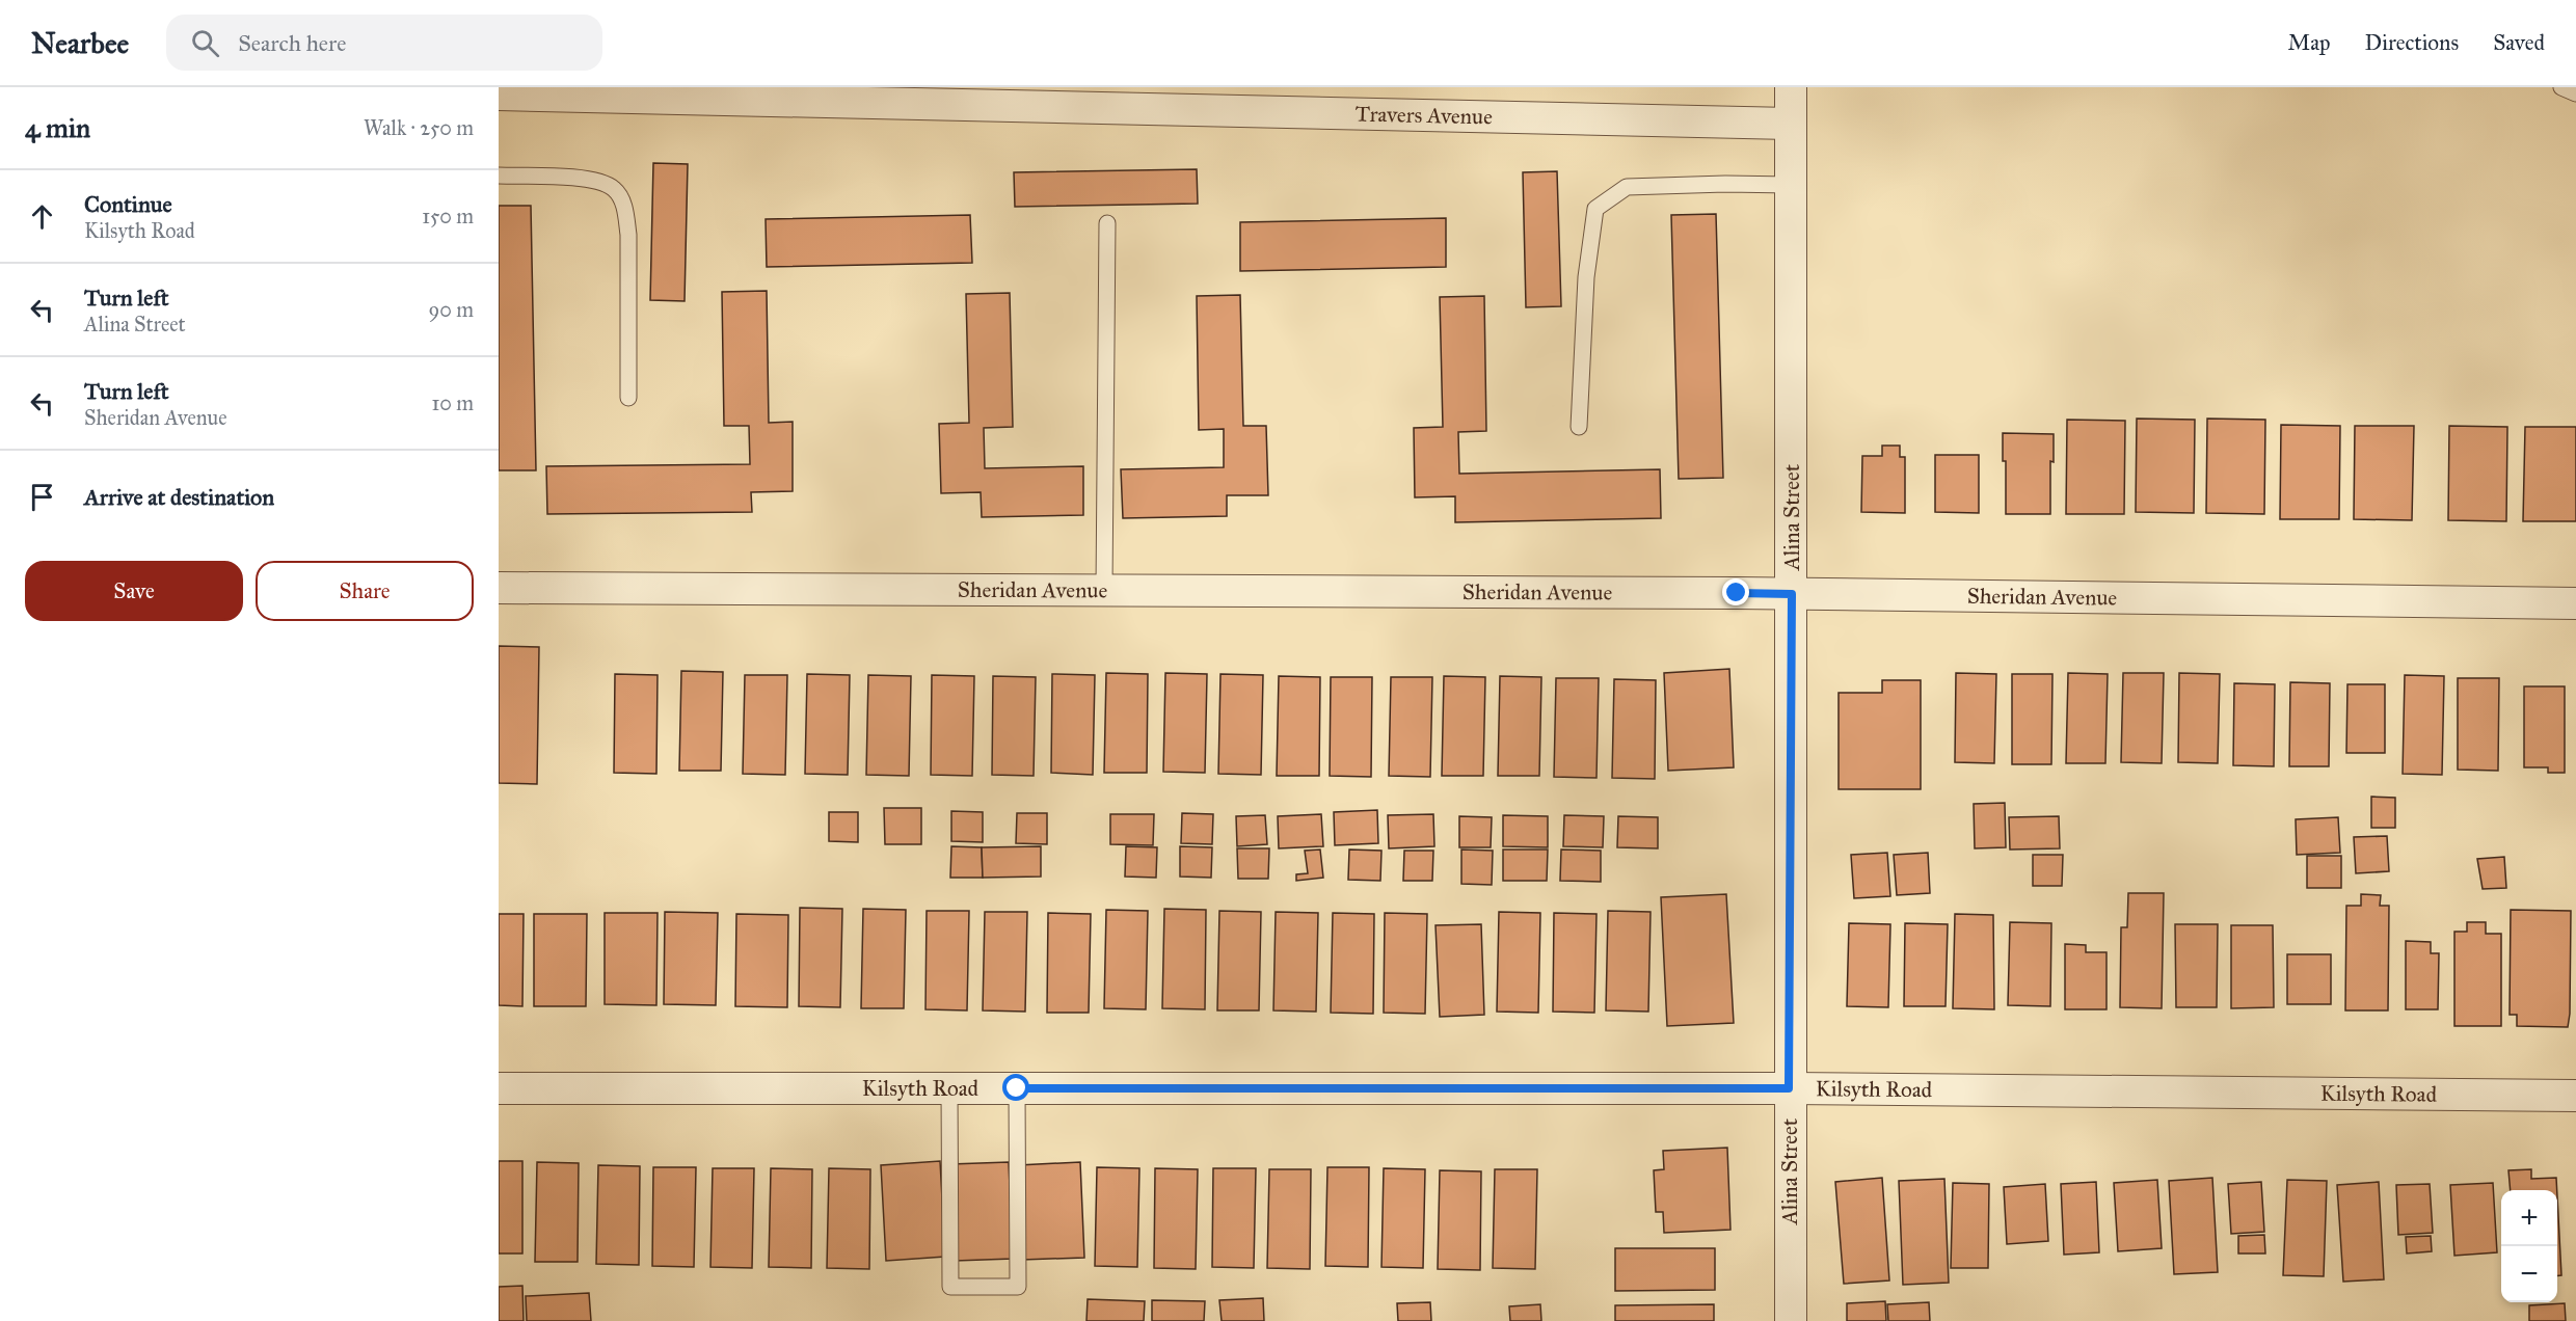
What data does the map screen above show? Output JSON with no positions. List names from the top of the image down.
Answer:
{
  "streets": {
    "street": [
      "Travers Avenue",
      "Alina Street",
      "Sheridan Avenue",
      "Kilsyth Road"
    ]
  },
  "crossings": [
    ["Travers Avenue", "Alina Street"],
    ["Alina Street", "Sheridan Avenue"],
    ["Alina Street", "Kilsyth Road"]
  ],
  "page": {
    "header": "Nearbee",
    "search": "Search here",
    "nav": ["Map", "Directions", "Saved"],
    "heading": ["4 min", "Walk · 250 m"],
    "list": [
      ["Continue", "Kilsyth Road", "150 m"],
      ["Turn left", "Alina Street", "90 m"],
      ["Turn left", "Sheridan Avenue", "10 m"],
      "Arrive at destination"
    ],
    "buttons": ["Save", "Share"],
    "map_buttons": ["+", "−"]
  }
}
